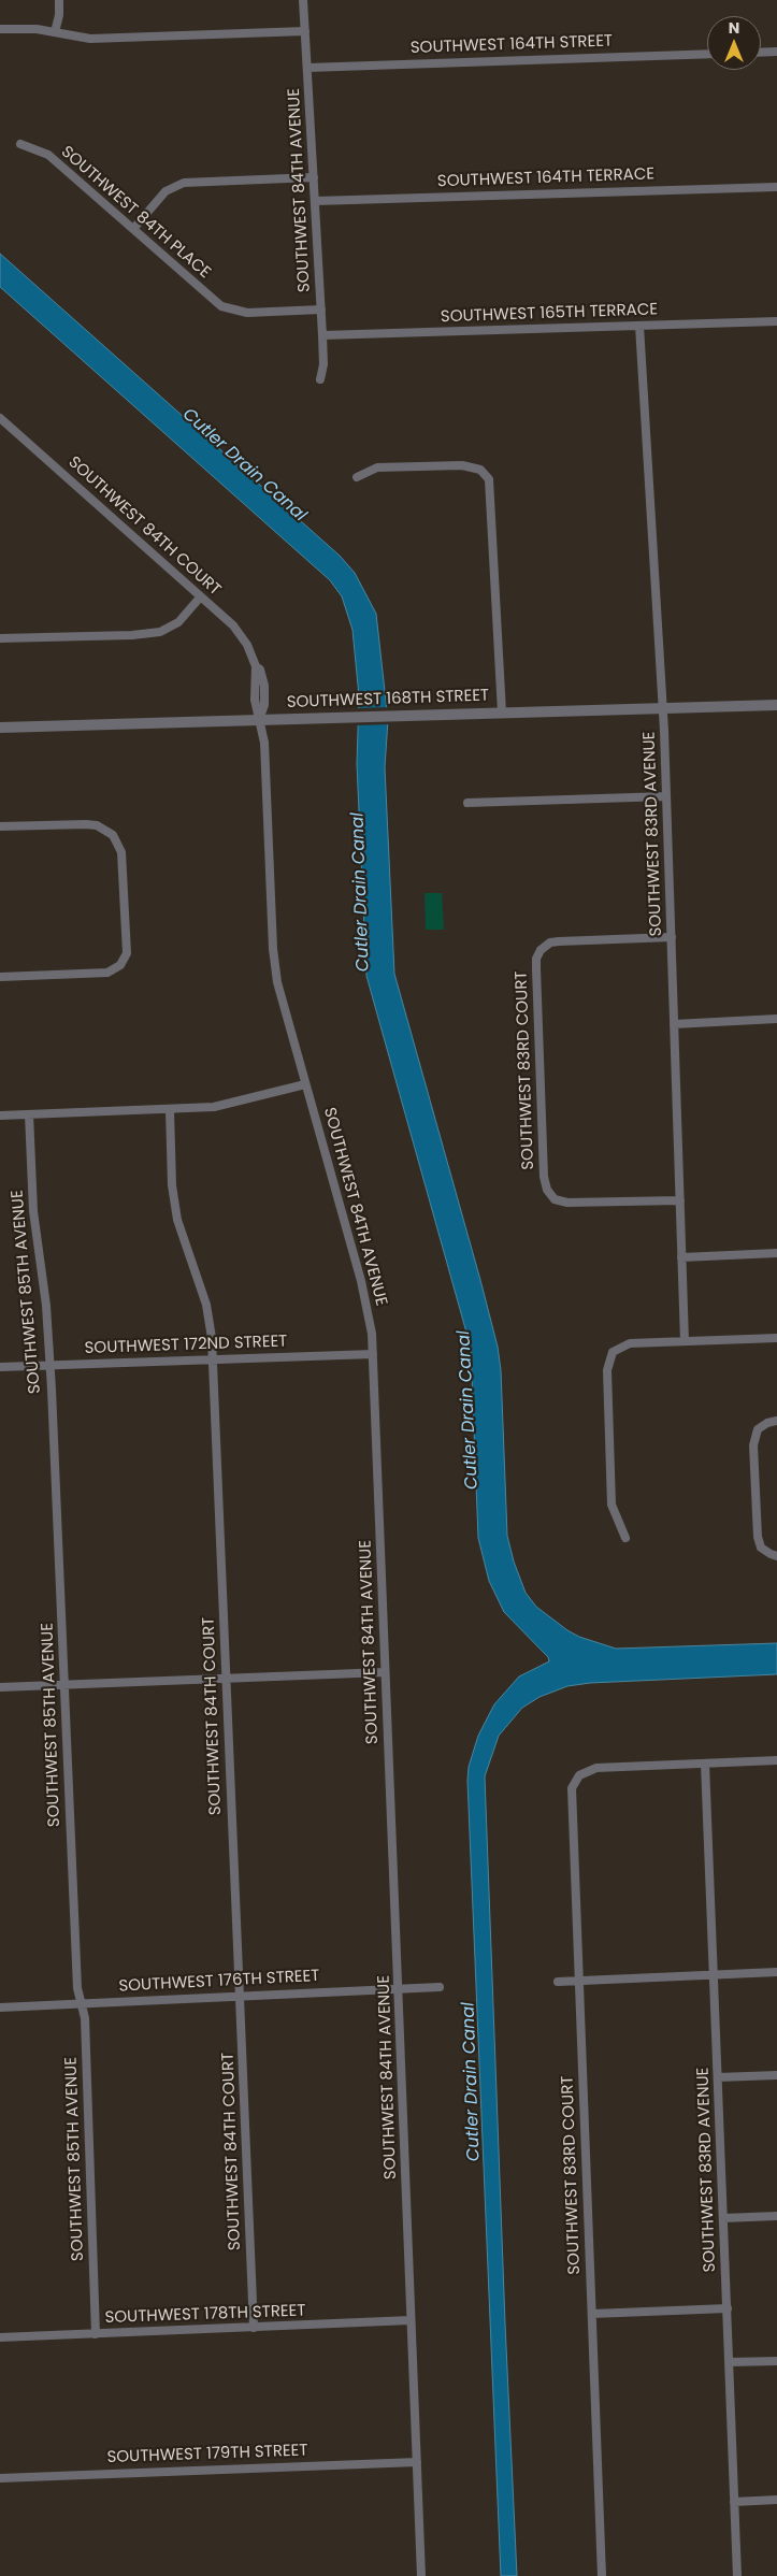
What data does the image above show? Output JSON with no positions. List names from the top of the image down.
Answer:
{
  "streets": {
    "street": [
      "SOUTHWEST 164TH STREET",
      "SOUTHWEST 164TH TERRACE",
      "SOUTHWEST 84TH AVENUE",
      "SOUTHWEST 84TH PLACE",
      "SOUTHWEST 165TH TERRACE",
      "SOUTHWEST 84TH COURT",
      "SOUTHWEST 168TH STREET",
      "SOUTHWEST 83RD AVENUE",
      "SOUTHWEST 83RD COURT",
      "SOUTHWEST 85TH AVENUE",
      "SOUTHWEST 172ND STREET",
      "SOUTHWEST 176TH STREET",
      "SOUTHWEST 178TH STREET",
      "SOUTHWEST 179TH STREET"
    ]
  },
  "crossings": [
    ["SOUTHWEST 164TH STREET", "SOUTHWEST 84TH AVENUE"],
    ["SOUTHWEST 164TH TERRACE", "SOUTHWEST 84TH AVENUE"],
    ["SOUTHWEST 84TH AVENUE", "SOUTHWEST 84TH PLACE"],
    ["SOUTHWEST 84TH AVENUE", "SOUTHWEST 165TH TERRACE"],
    ["SOUTHWEST 84TH AVENUE", "SOUTHWEST 84TH COURT"],
    ["SOUTHWEST 84TH AVENUE", "SOUTHWEST 168TH STREET"],
    ["SOUTHWEST 84TH AVENUE", "SOUTHWEST 172ND STREET"],
    ["SOUTHWEST 84TH AVENUE", "SOUTHWEST 176TH STREET"],
    ["SOUTHWEST 84TH AVENUE", "SOUTHWEST 178TH STREET"],
    ["SOUTHWEST 84TH AVENUE", "SOUTHWEST 179TH STREET"],
    ["SOUTHWEST 165TH TERRACE", "SOUTHWEST 83RD AVENUE"],
    ["SOUTHWEST 84TH COURT", "SOUTHWEST 168TH STREET"],
    ["SOUTHWEST 84TH COURT", "SOUTHWEST 172ND STREET"],
    ["SOUTHWEST 84TH COURT", "SOUTHWEST 176TH STREET"],
    ["SOUTHWEST 84TH COURT", "SOUTHWEST 178TH STREET"],
    ["SOUTHWEST 168TH STREET", "SOUTHWEST 83RD AVENUE"],
    ["SOUTHWEST 83RD AVENUE", "SOUTHWEST 83RD COURT"],
    ["SOUTHWEST 85TH AVENUE", "SOUTHWEST 172ND STREET"],
    ["SOUTHWEST 85TH AVENUE", "SOUTHWEST 176TH STREET"],
    ["SOUTHWEST 85TH AVENUE", "SOUTHWEST 178TH STREET"]
  ],
  "water": ["Cutler Drain Canal"],
  "north": "top"
}
